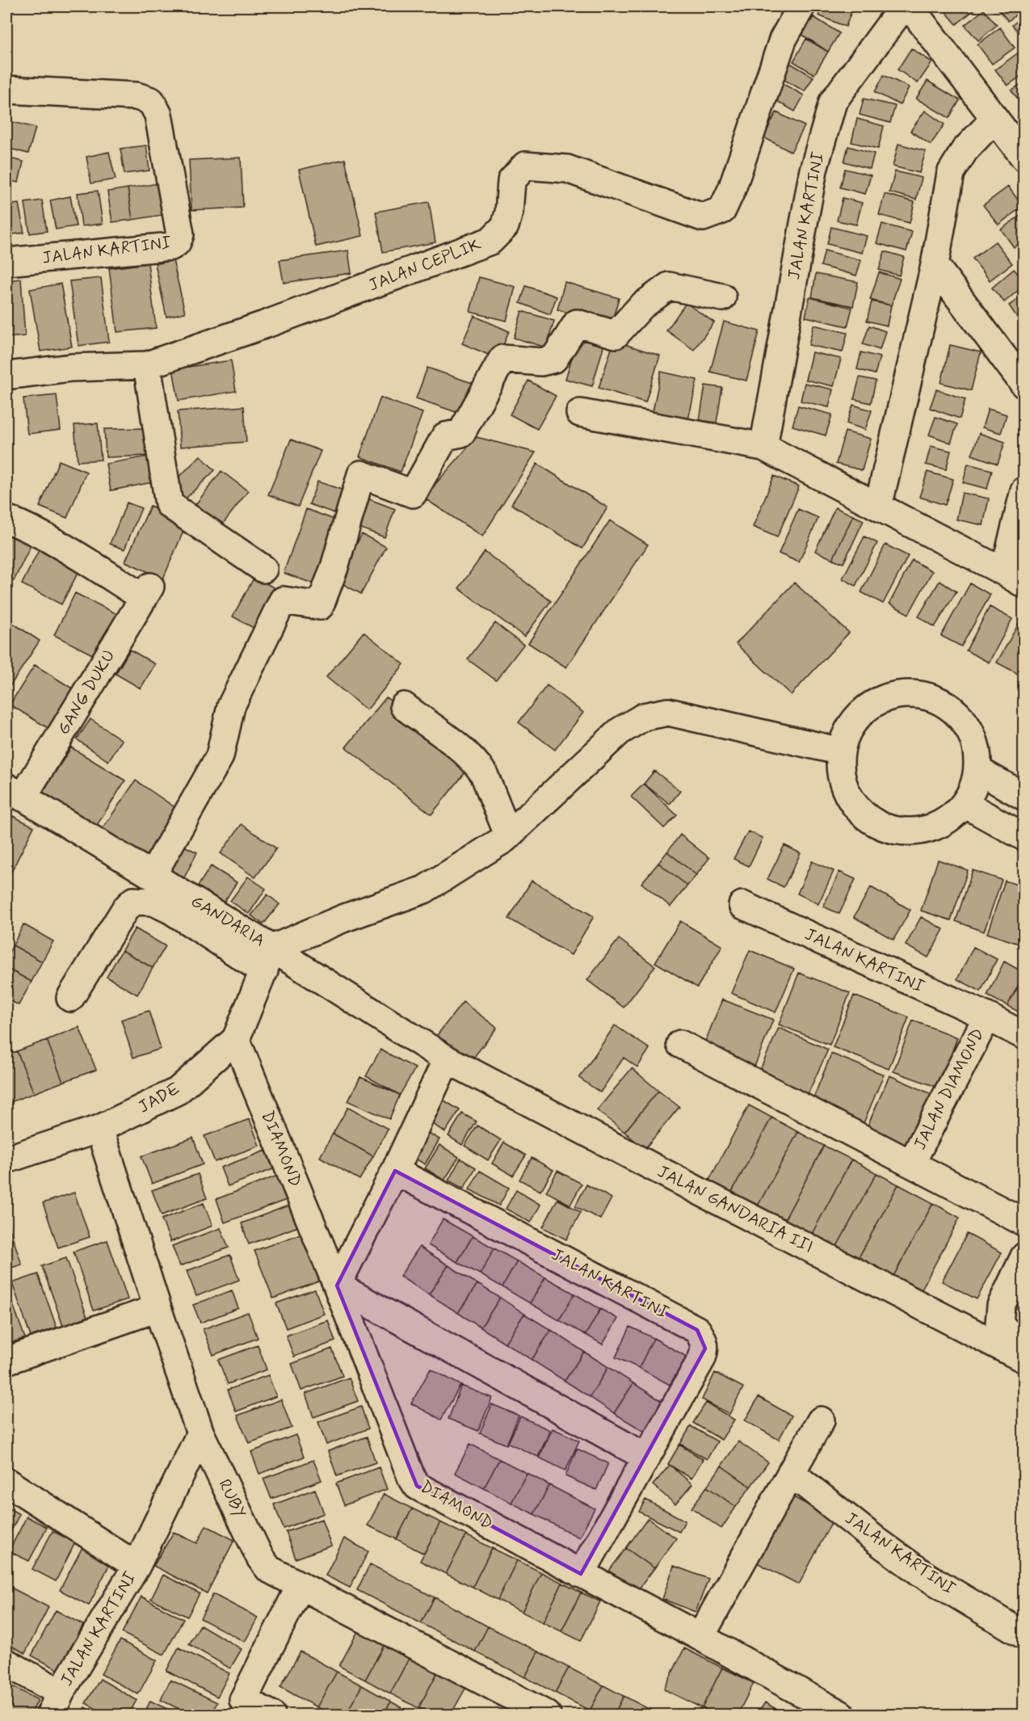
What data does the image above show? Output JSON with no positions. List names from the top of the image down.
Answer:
{
  "streets": {
    "street": [
      "JALAN KARTINI",
      "JALAN CEPLIK",
      "GANG DUKU",
      "GANDARIA",
      "JALAN DIAMOND",
      "JADE",
      "DIAMOND",
      "JALAN GANDARIA III",
      "RUBY"
    ]
  },
  "crossings": [
    ["JALAN KARTINI", "JALAN DIAMOND"],
    ["JALAN KARTINI", "DIAMOND"],
    ["JALAN KARTINI", "RUBY"],
    ["GANG DUKU", "GANDARIA"],
    ["GANDARIA", "JADE"],
    ["GANDARIA", "JALAN GANDARIA III"],
    ["JADE", "DIAMOND"],
    ["JADE", "RUBY"]
  ]
}
